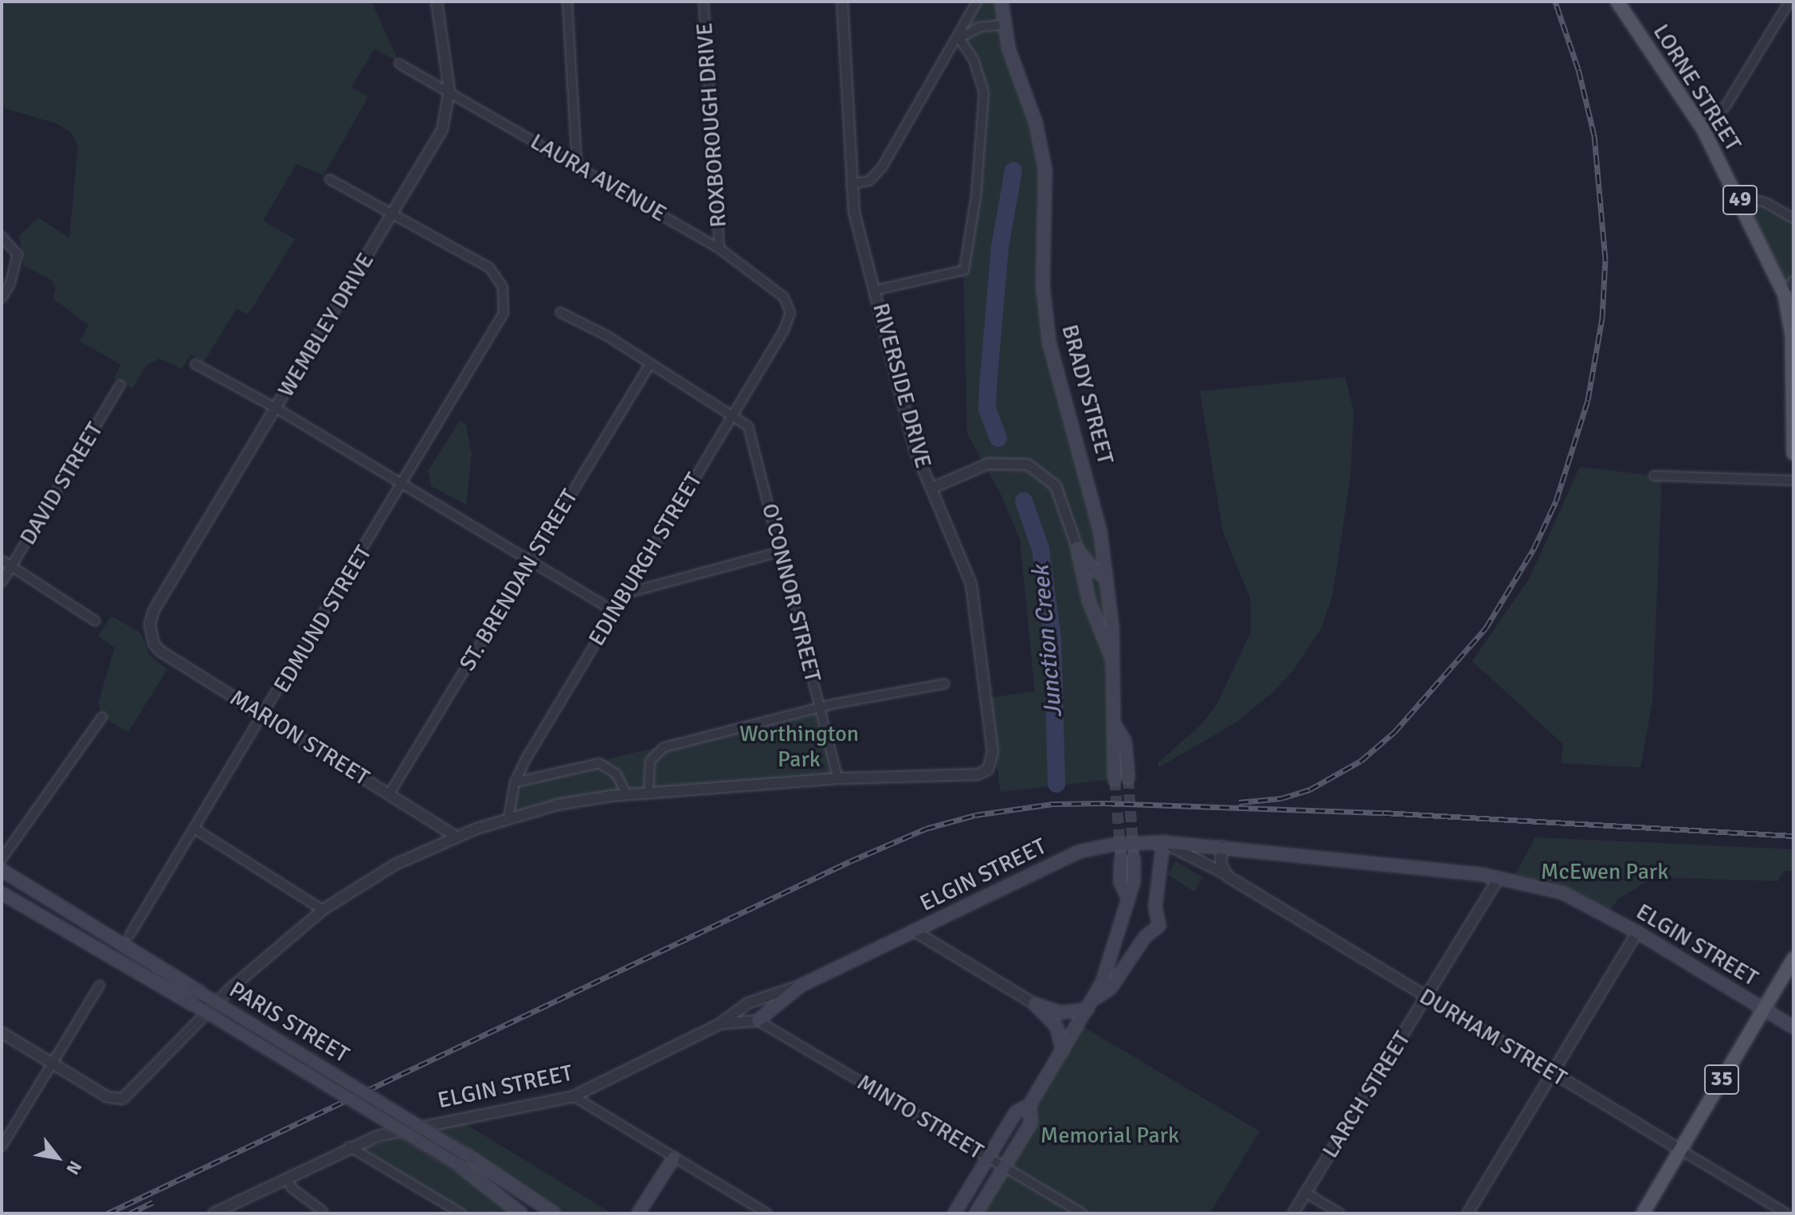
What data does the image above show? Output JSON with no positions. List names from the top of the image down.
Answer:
{
  "streets": {
    "main road": [
      "LORNE STREET",
      "49",
      "BRADY STREET",
      "ELGIN STREET",
      "PARIS STREET",
      "35"
    ],
    "street": [
      "ROXBOROUGH DRIVE",
      "LAURA AVENUE",
      "WEMBLEY DRIVE",
      "RIVERSIDE DRIVE",
      "DAVID STREET",
      "EDINBURGH STREET",
      "ST. BRENDAN STREET",
      "O'CONNOR STREET",
      "EDMUND STREET",
      "MARION STREET",
      "DURHAM STREET",
      "LARCH STREET",
      "MINTO STREET"
    ]
  },
  "crossings": [
    ["ROXBOROUGH DRIVE", "LAURA AVENUE"],
    ["LAURA AVENUE", "WEMBLEY DRIVE"],
    ["LAURA AVENUE", "EDINBURGH STREET"],
    ["WEMBLEY DRIVE", "EDMUND STREET"],
    ["WEMBLEY DRIVE", "MARION STREET"],
    ["RIVERSIDE DRIVE", "O'CONNOR STREET"],
    ["EDINBURGH STREET", "O'CONNOR STREET"],
    ["ST. BRENDAN STREET", "O'CONNOR STREET"],
    ["ST. BRENDAN STREET", "MARION STREET"],
    ["EDMUND STREET", "MARION STREET"],
    ["ELGIN STREET", "DURHAM STREET"],
    ["ELGIN STREET", "35"],
    ["ELGIN STREET", "LARCH STREET"],
    ["ELGIN STREET", "MINTO STREET"],
    ["DURHAM STREET", "35"],
    ["DURHAM STREET", "LARCH STREET"]
  ],
  "water": ["Junction Creek"],
  "parks": ["Worthington Park", "McEwen Park", "Memorial Park"],
  "north": "bottom right"
}
